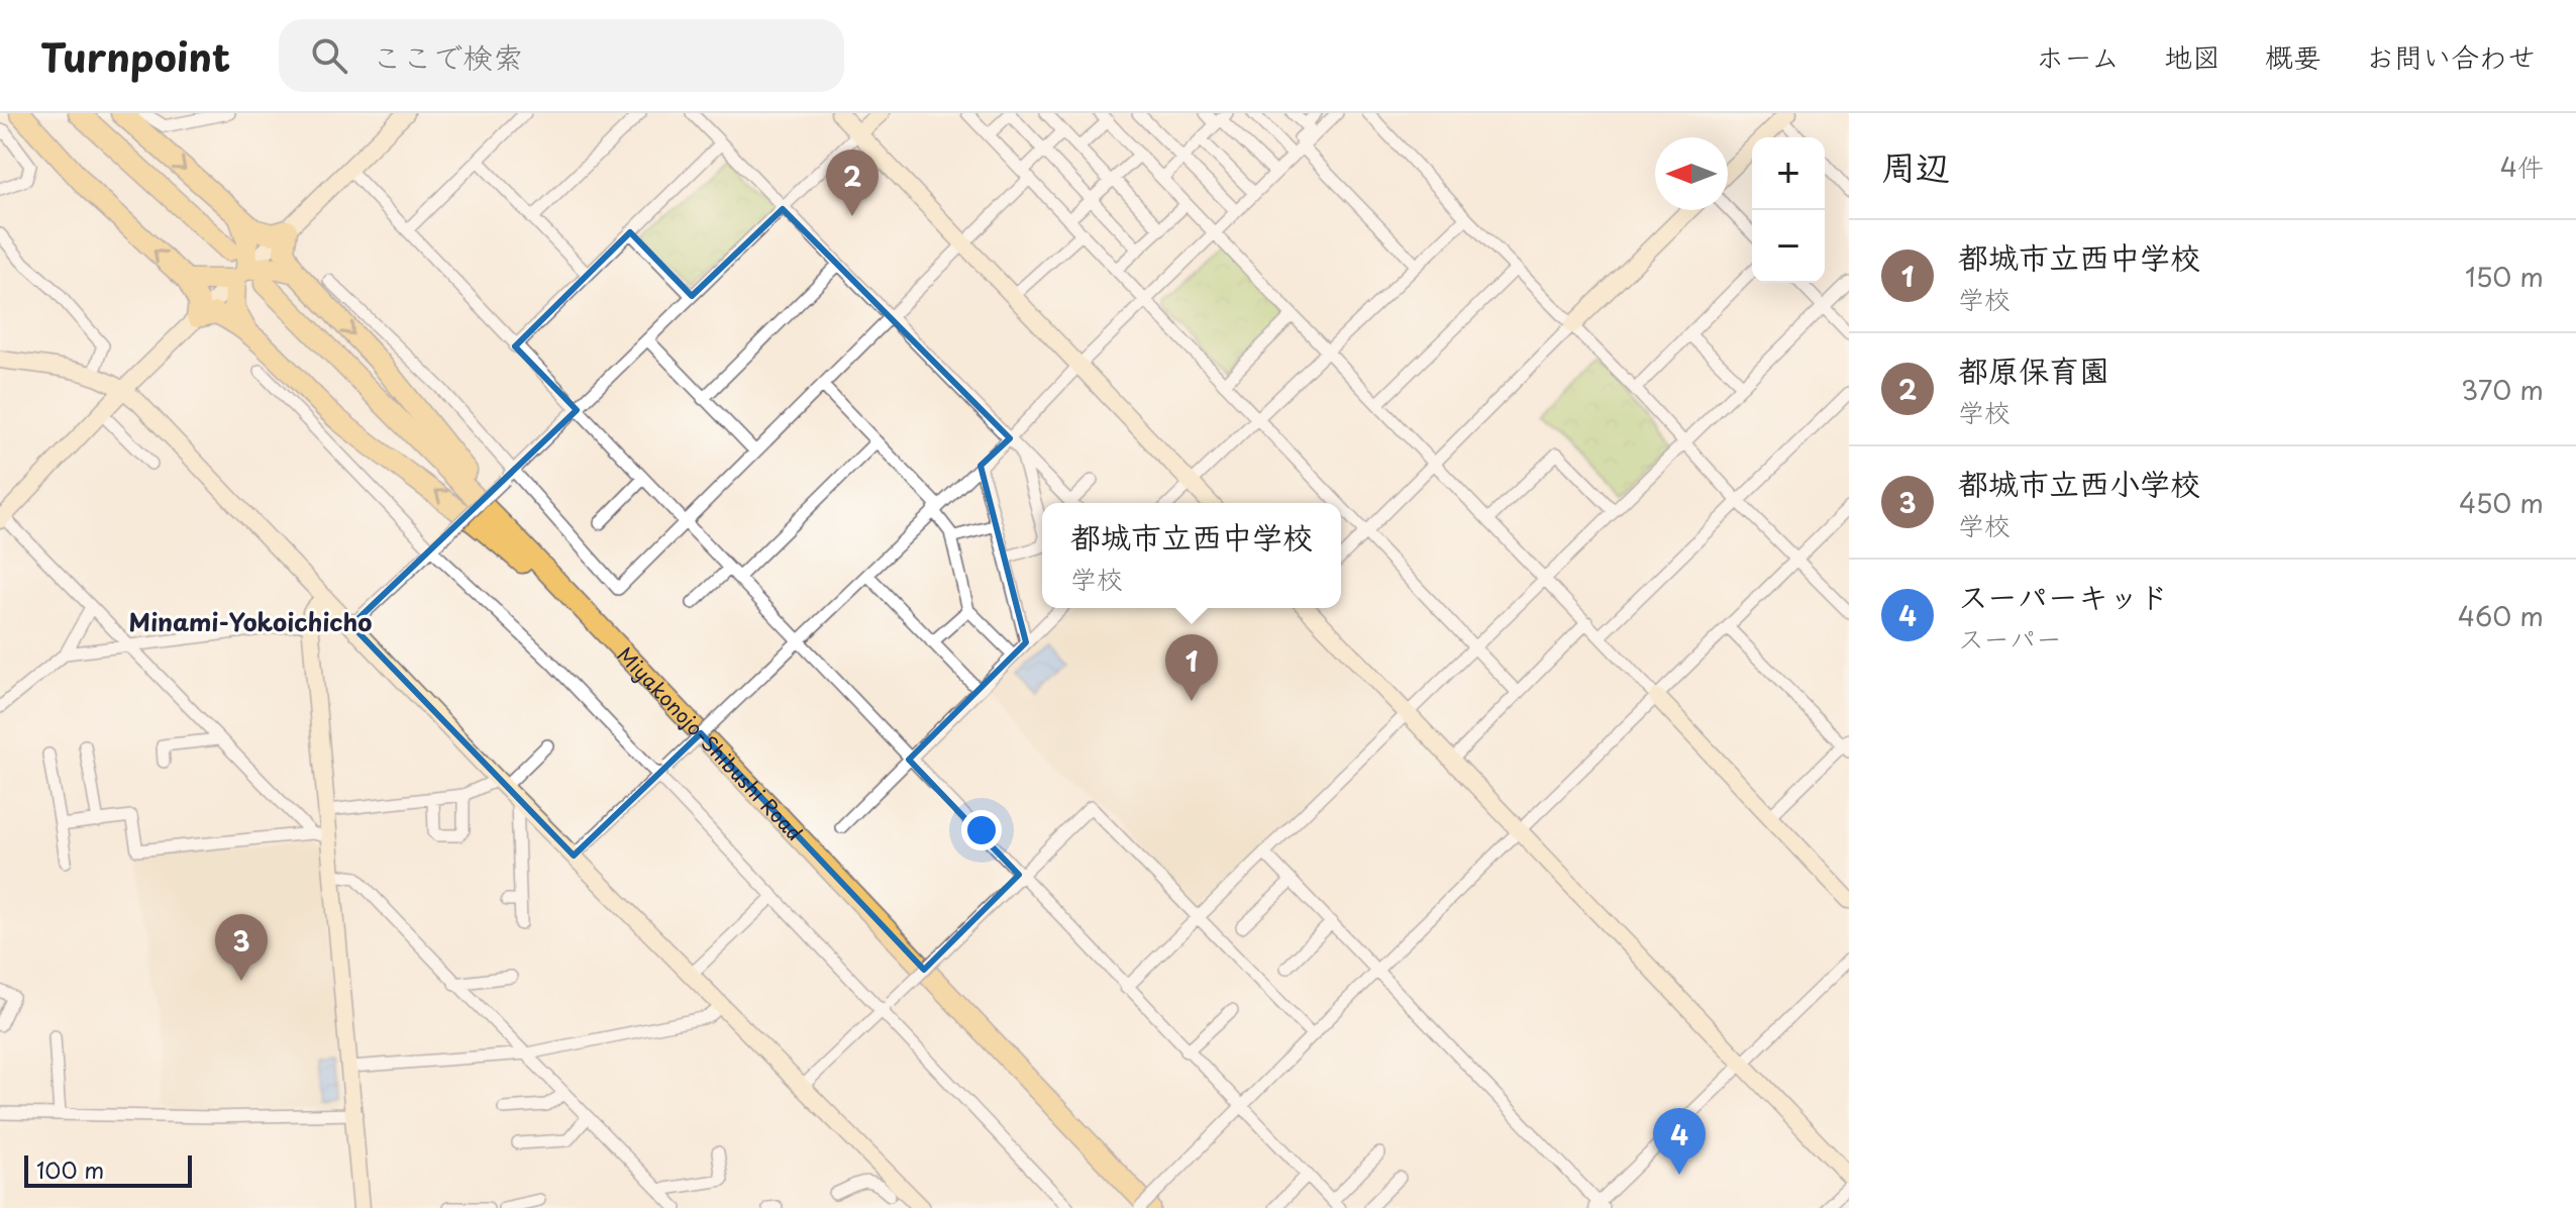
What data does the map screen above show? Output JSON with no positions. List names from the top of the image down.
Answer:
{
  "streets": {
    "highway": ["Miyakonojo-Shibushi Road"]
  },
  "districts": ["Minami-Yokoichicho"],
  "scale_bar": "100 m",
  "north": "left",
  "page": {
    "header": "Turnpoint",
    "search": "ここで検索",
    "nav": [
      "ホーム",
      "地図",
      "概要",
      "お問い合わせ"
    ],
    "heading": ["周辺", "4件"],
    "map_buttons": ["+", "−"],
    "pins": [
      "2",
      "1",
      "3",
      "4"
    ],
    "list": [
      {
        "mark": "1",
        "name": "都城市立西中学校",
        "note": "学校",
        "value": "150 m"
      },
      {
        "mark": "2",
        "name": "都原保育園",
        "note": "学校",
        "value": "370 m"
      },
      {
        "mark": "3",
        "name": "都城市立西小学校",
        "note": "学校",
        "value": "450 m"
      },
      {
        "mark": "4",
        "name": "スーパーキッド",
        "note": "スーパー",
        "value": "460 m"
      }
    ],
    "popup": ["都城市立西中学校", "学校"],
    "scale": "100 m"
  }
}
